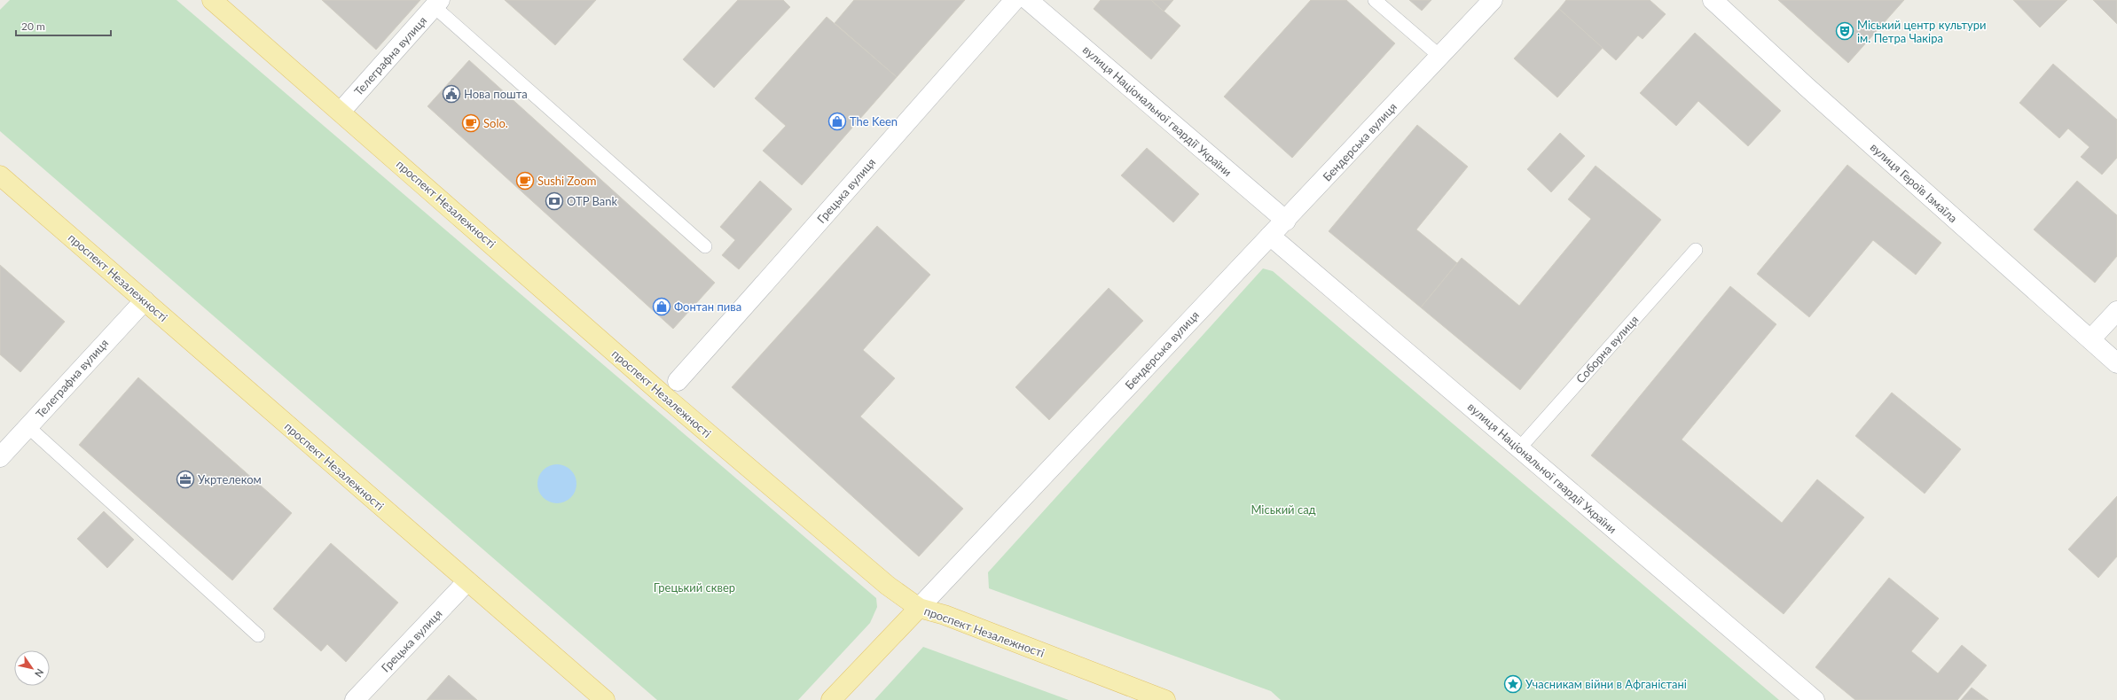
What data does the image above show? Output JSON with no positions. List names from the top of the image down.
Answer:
{
  "streets": {
    "main road": ["Бендерська вулиця", "проспект Незалежності"],
    "street": [
      "Телеграфна вулиця",
      "вулиця Національної гвардії України",
      "вулиця Героїв Ізмаїла",
      "Грецька вулиця"
    ],
    "lane": ["Соборна вулиця"]
  },
  "crossings": [
    ["Телеграфна вулиця", "проспект Незалежності"],
    ["вулиця Національної гвардії України", "Бендерська вулиця"],
    ["вулиця Національної гвардії України", "Соборна вулиця"],
    ["Бендерська вулиця", "проспект Незалежності"],
    ["Грецька вулиця", "проспект Незалежності"]
  ],
  "parks": ["Міський сад", "Грецький сквер"],
  "places": {
    "theatre": ["Міський центр культури ім. Петра Чакіра"],
    "public building": ["Нова пошта"],
    "shop": ["The Keen", "Фонтан пива"],
    "cafe": ["Solo.", "Sushi Zoom"],
    "bank": ["OTP Bank"],
    "office": ["Укртелеком"],
    "place": ["Учасникам війни в Афганістані"]
  },
  "scale_bar": "20 m",
  "north": "bottom right"
}
